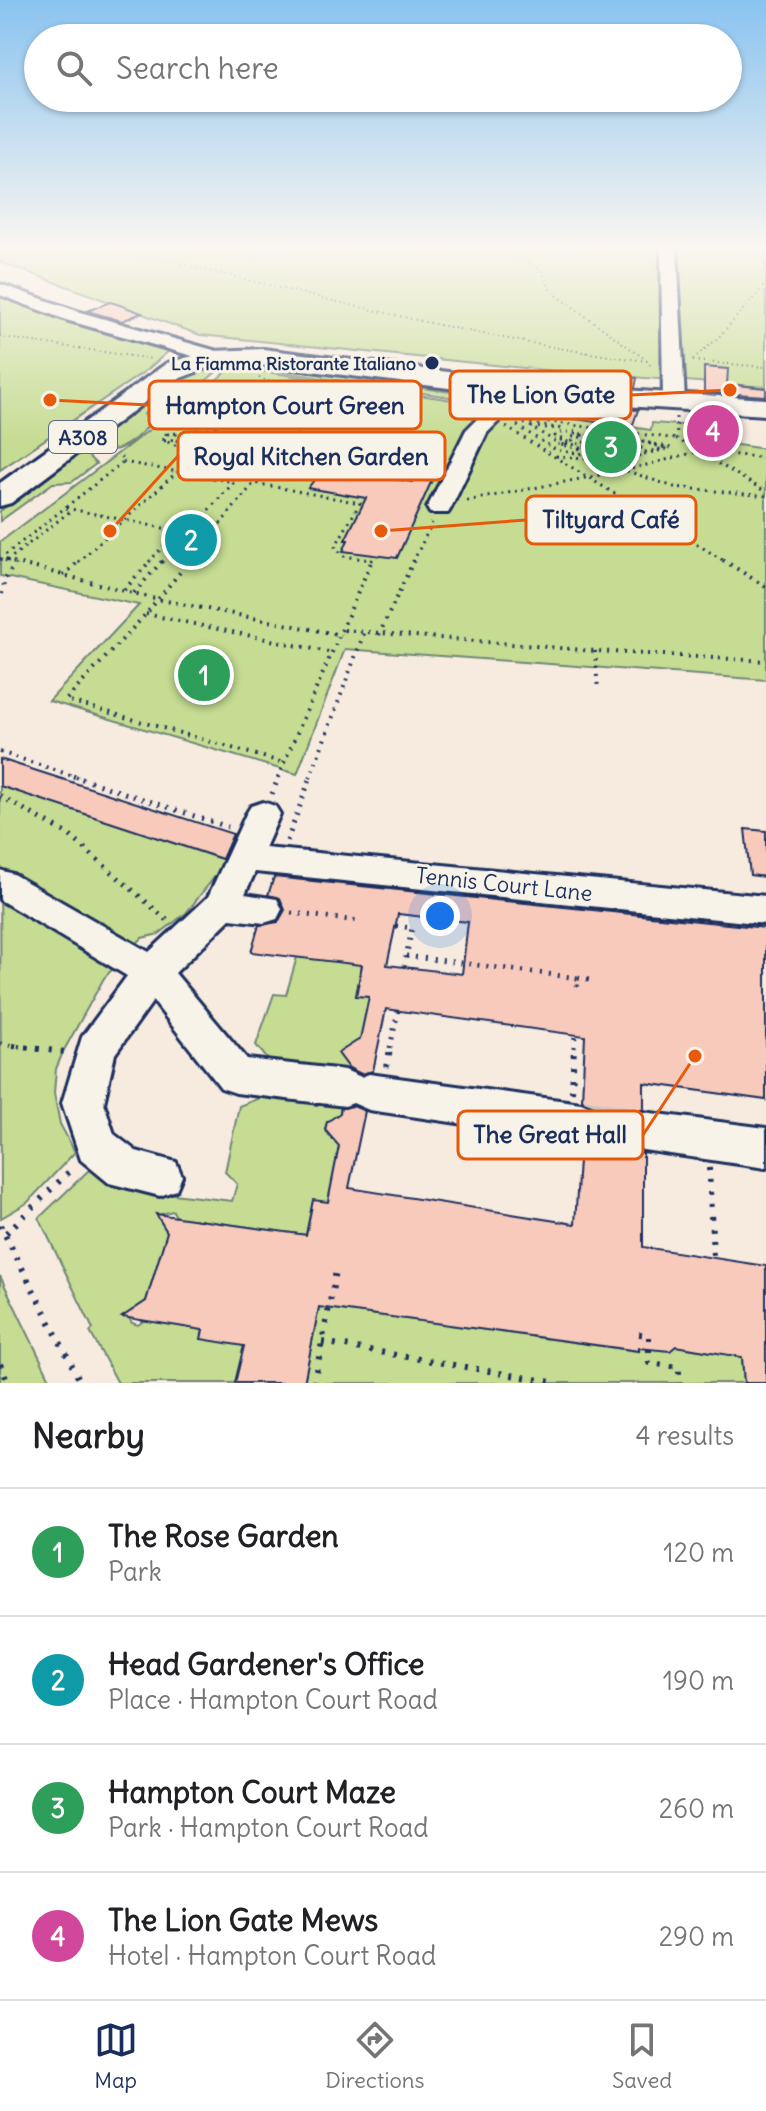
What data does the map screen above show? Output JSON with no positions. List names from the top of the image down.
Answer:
{
  "streets": {
    "main road": ["A308"],
    "street": ["Tennis Court Lane"]
  },
  "places": [
    "La Fiamma Ristorante Italiano",
    "The Lion Gate",
    "Hampton Court Green",
    "Royal Kitchen Garden",
    "Tiltyard Café",
    "The Great Hall"
  ],
  "page": {
    "search": "Search here",
    "pins": [
      "4",
      "3",
      "2",
      "1"
    ],
    "heading": ["Nearby", "4 results"],
    "list": [
      {
        "mark": "1",
        "name": "The Rose Garden",
        "note": "Park",
        "value": "120 m"
      },
      {
        "mark": "2",
        "name": "Head Gardener's Office",
        "note": "Place · Hampton Court Road",
        "value": "190 m"
      },
      {
        "mark": "3",
        "name": "Hampton Court Maze",
        "note": "Park · Hampton Court Road",
        "value": "260 m"
      },
      {
        "mark": "4",
        "name": "The Lion Gate Mews",
        "note": "Hotel · Hampton Court Road",
        "value": "290 m"
      }
    ],
    "nav": ["Map", "Directions", "Saved"]
  }
}
